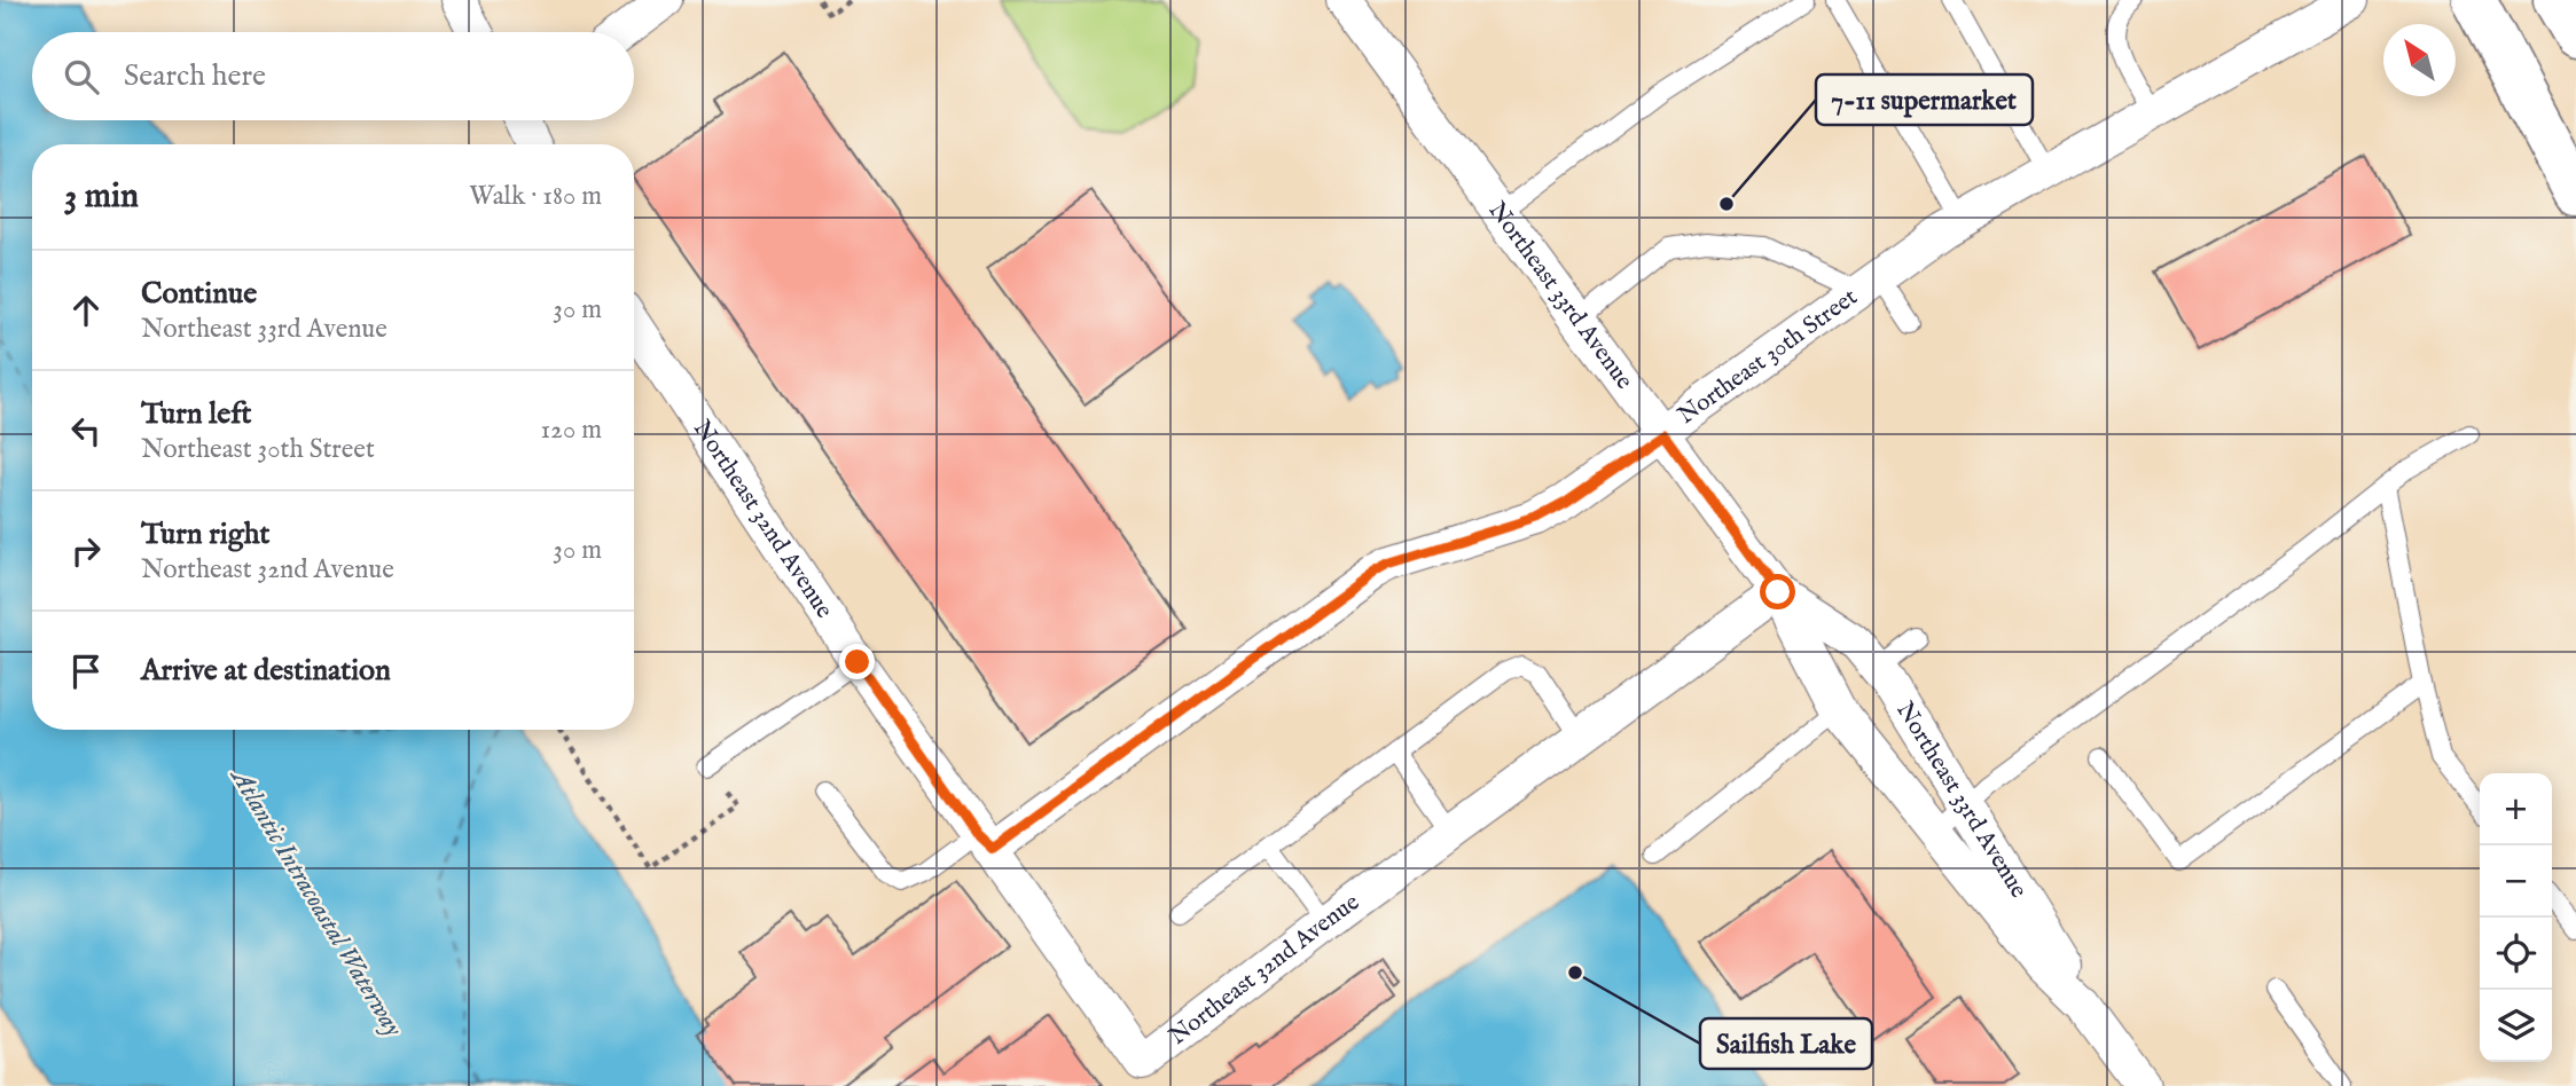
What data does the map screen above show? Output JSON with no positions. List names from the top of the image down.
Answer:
{
  "streets": {
    "street": ["Northeast 33rd Avenue", "Northeast 30th Street", "Northeast 32nd Avenue"]
  },
  "crossings": [
    ["Northeast 33rd Avenue", "Northeast 30th Street"],
    ["Northeast 33rd Avenue", "Northeast 32nd Avenue"],
    ["Northeast 30th Street", "Northeast 32nd Avenue"]
  ],
  "water": ["Atlantic Intracoastal Waterway"],
  "places": ["7-11 supermarket", "Sailfish Lake"],
  "north": "top left",
  "page": {
    "search": "Search here",
    "heading": ["3 min", "Walk · 180 m"],
    "list": [
      ["Continue", "Northeast 33rd Avenue", "30 m"],
      ["Turn left", "Northeast 30th Street", "120 m"],
      ["Turn right", "Northeast 32nd Avenue", "30 m"],
      "Arrive at destination"
    ],
    "map_buttons": ["+", "−"]
  }
}
